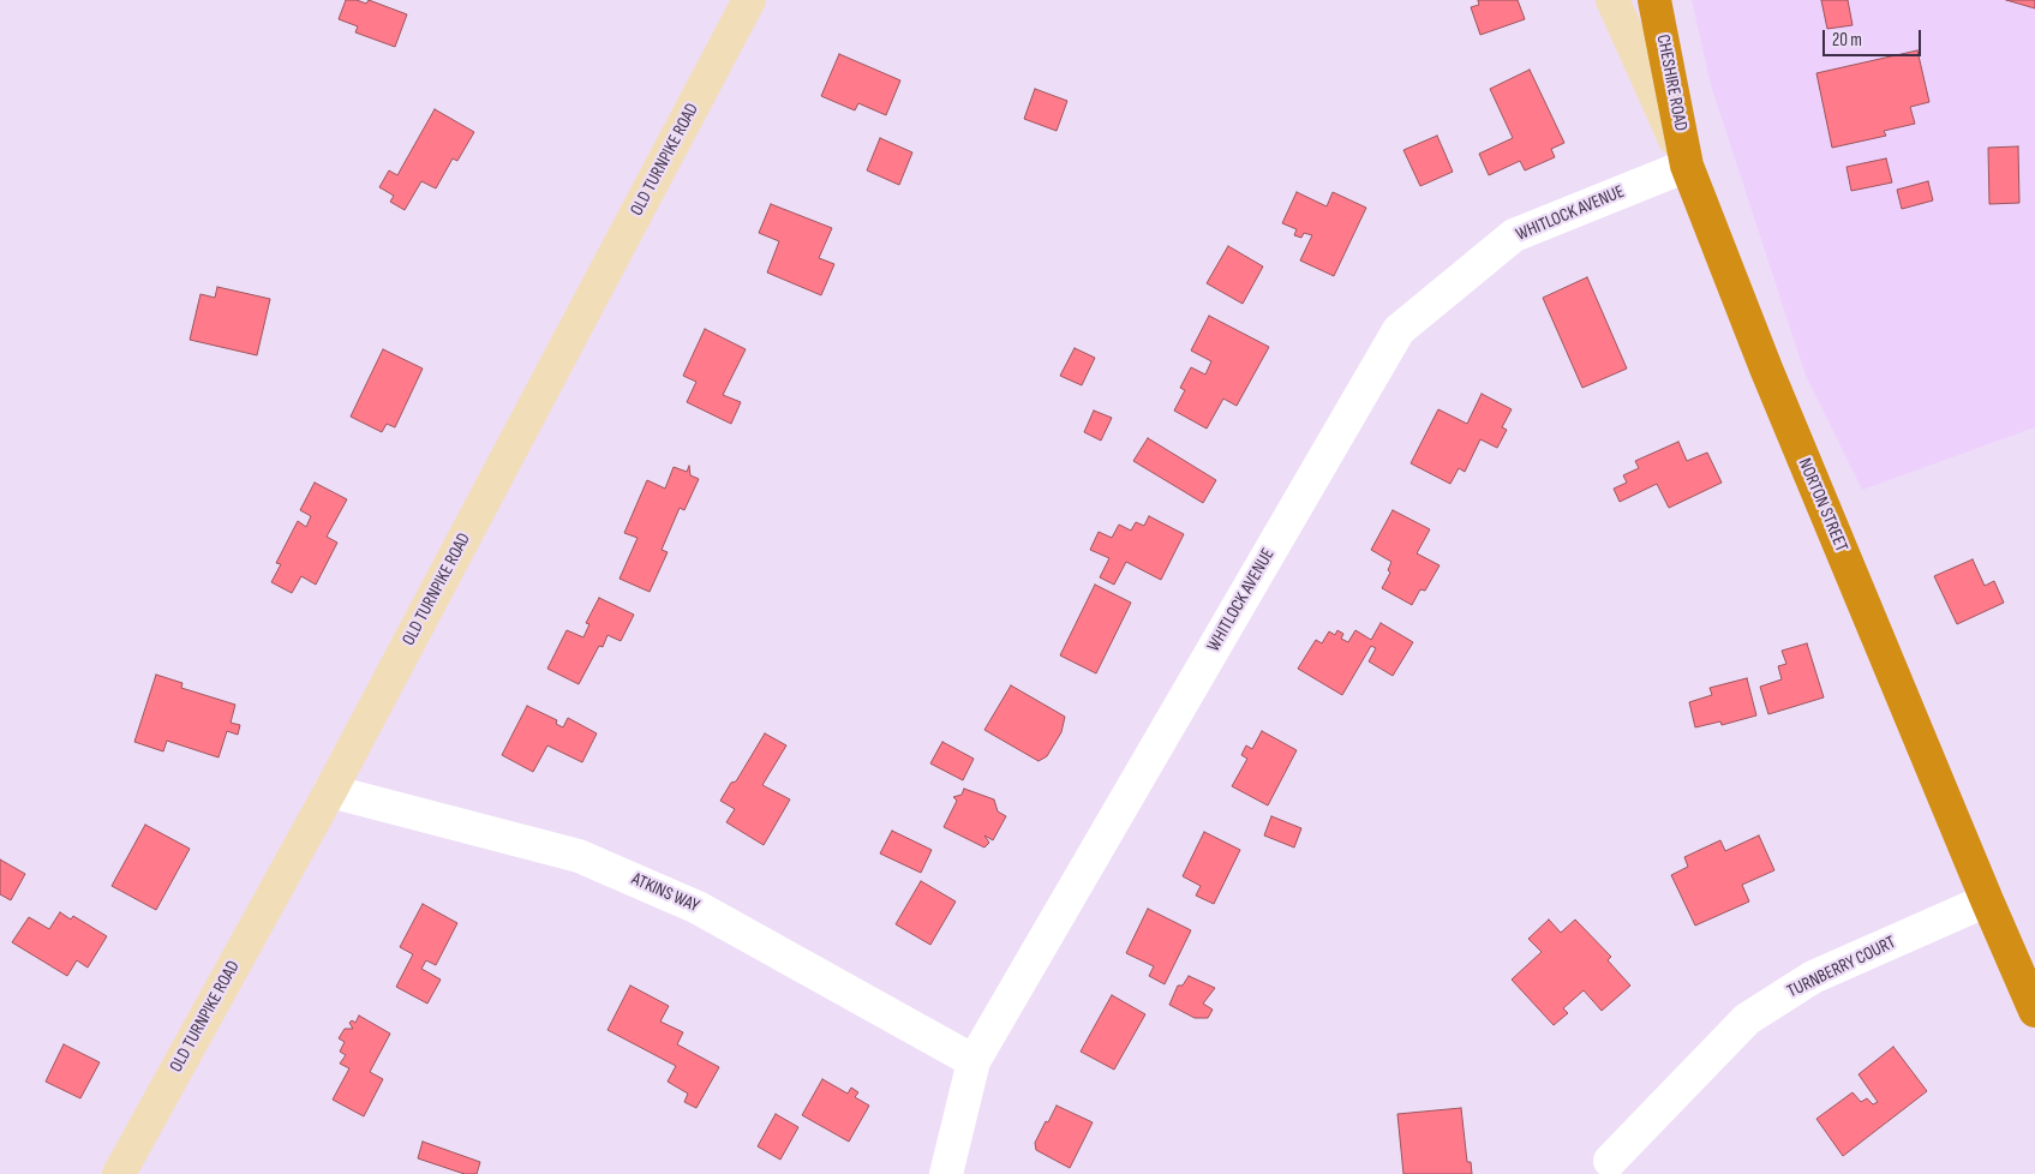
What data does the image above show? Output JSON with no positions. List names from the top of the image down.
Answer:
{
  "streets": {
    "highway": ["CHESHIRE ROAD", "NORTON STREET"],
    "main road": ["OLD TURNPIKE ROAD"],
    "street": ["WHITLOCK AVENUE", "ATKINS WAY", "TURNBERRY COURT"]
  },
  "crossings": [
    ["CHESHIRE ROAD", "WHITLOCK AVENUE"],
    ["CHESHIRE ROAD", "NORTON STREET"],
    ["OLD TURNPIKE ROAD", "ATKINS WAY"],
    ["WHITLOCK AVENUE", "NORTON STREET"],
    ["WHITLOCK AVENUE", "ATKINS WAY"],
    ["NORTON STREET", "TURNBERRY COURT"]
  ],
  "scale_bar": "20 m"
}
